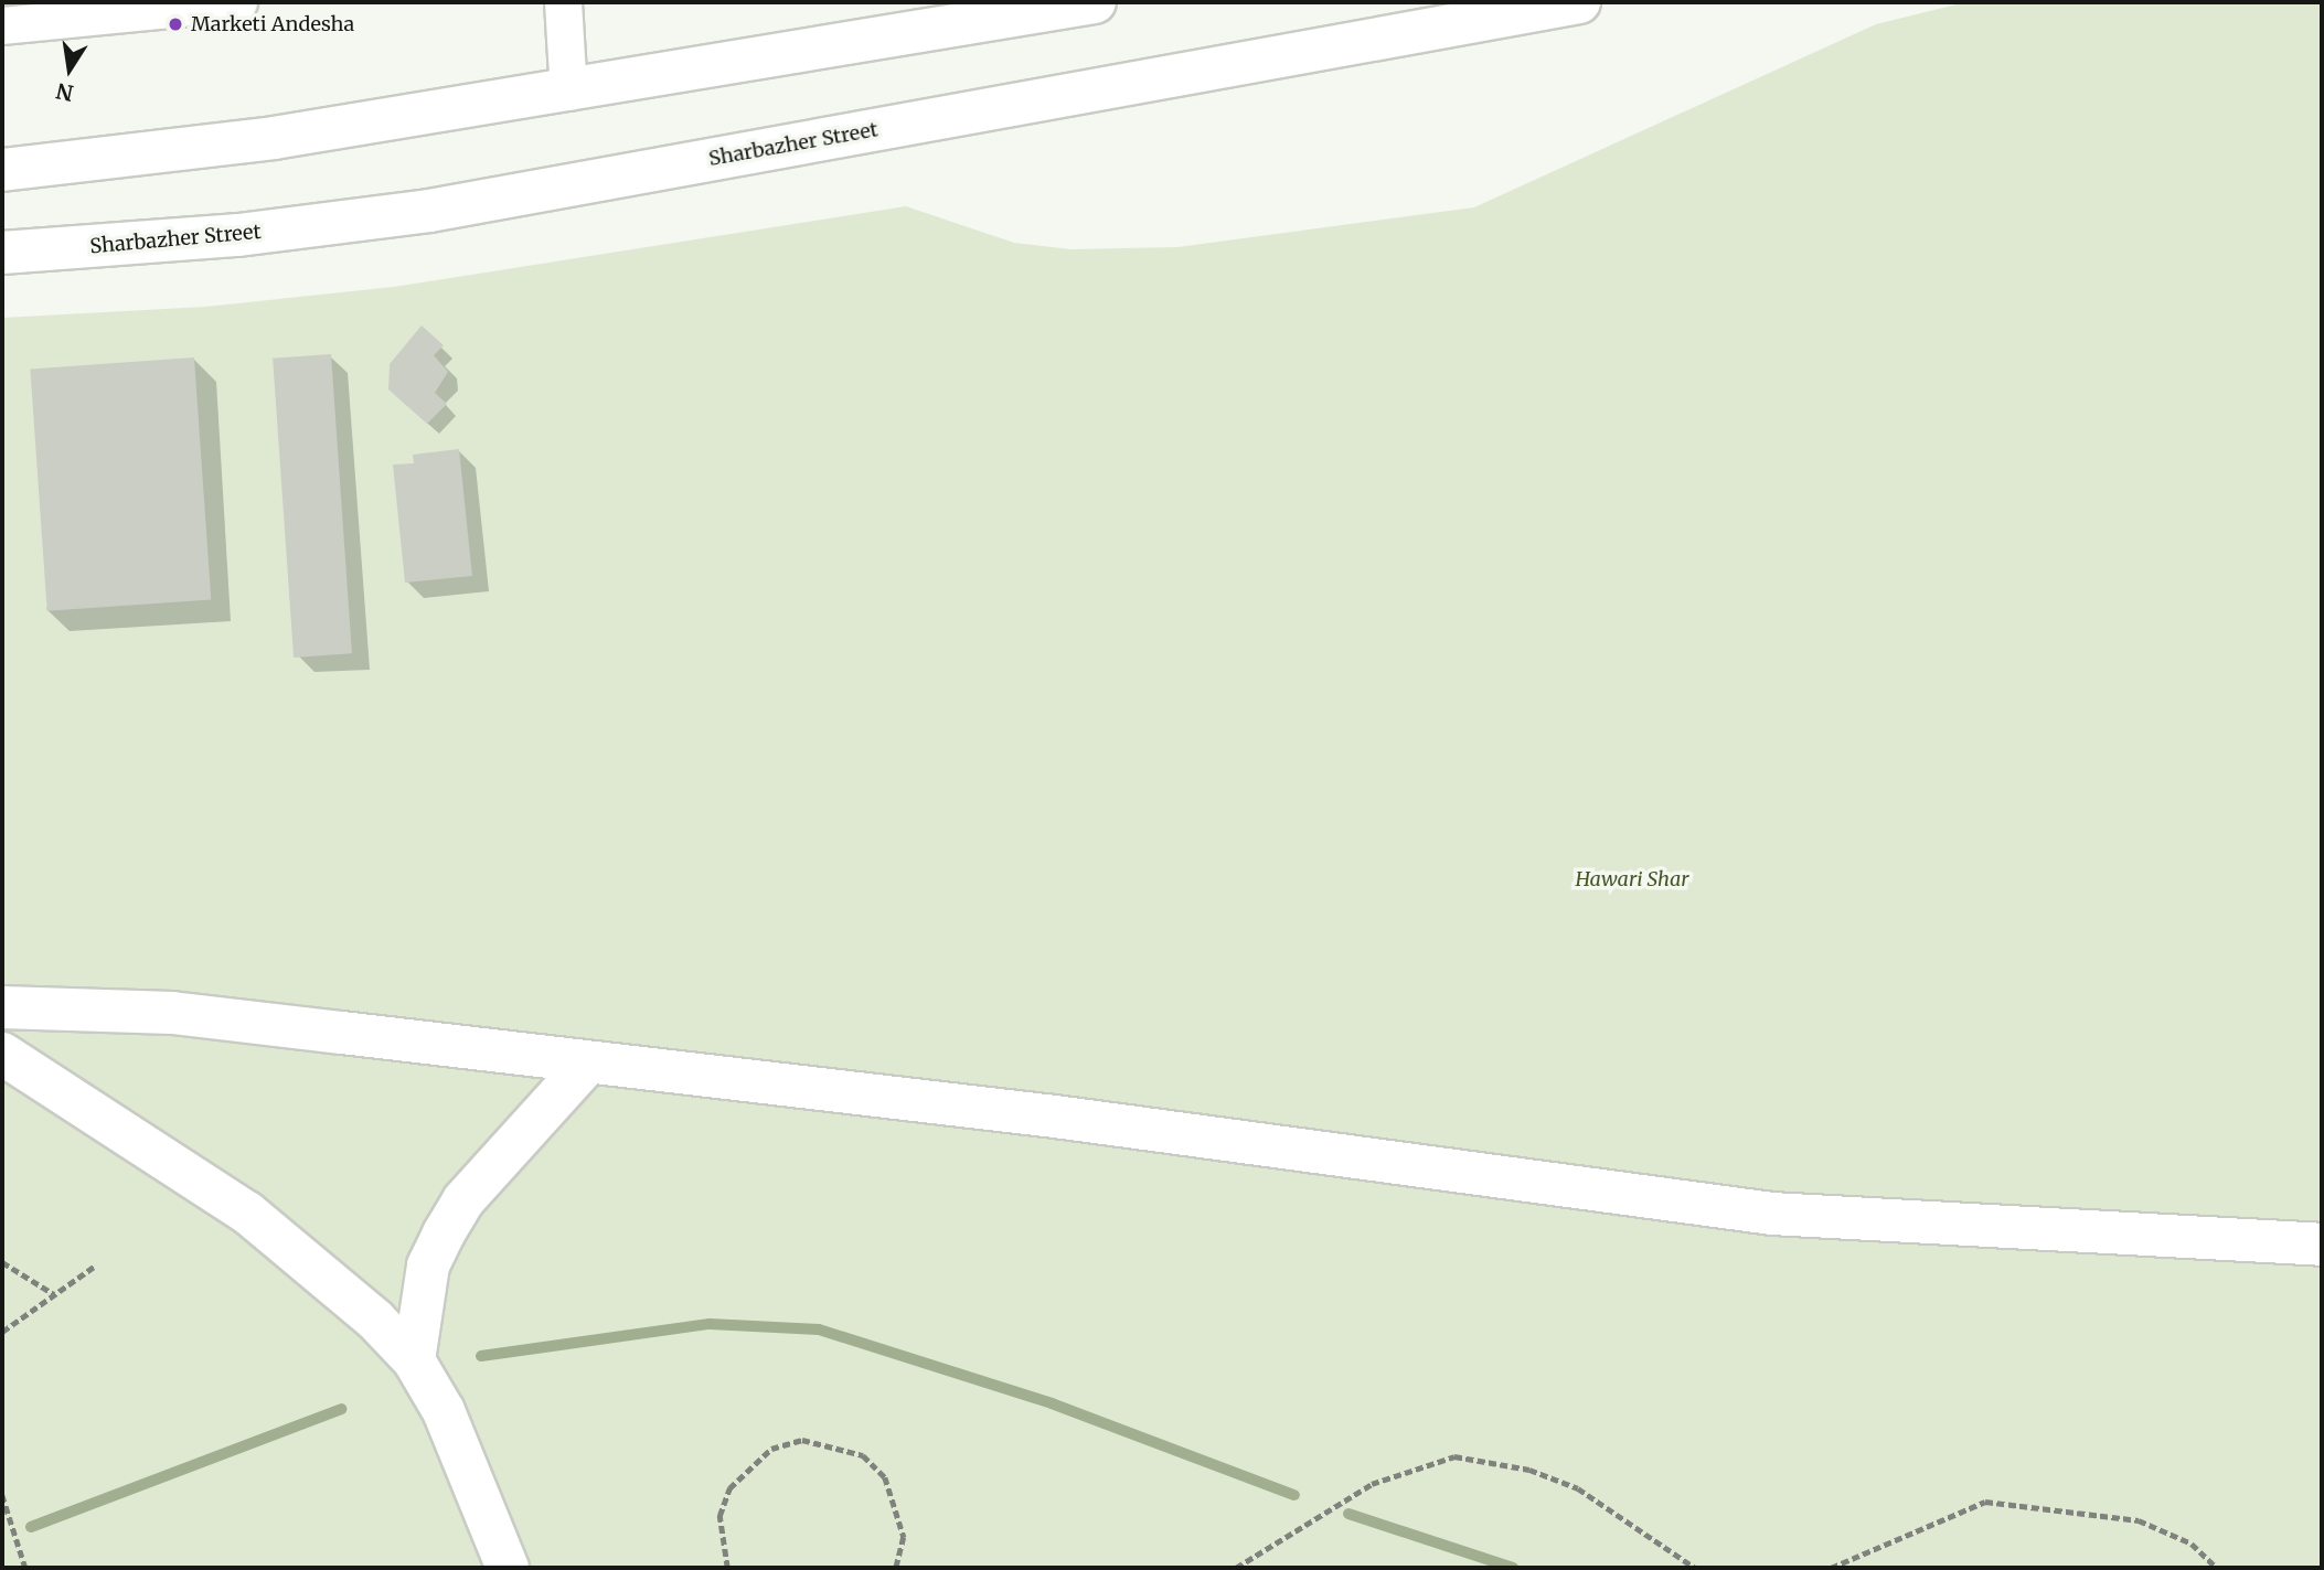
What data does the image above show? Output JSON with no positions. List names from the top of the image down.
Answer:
{
  "streets": {
    "street": ["Sharbazher Street"]
  },
  "parks": ["Hawari Shar"],
  "places": ["Marketi Andesha"],
  "north": "bottom"
}
